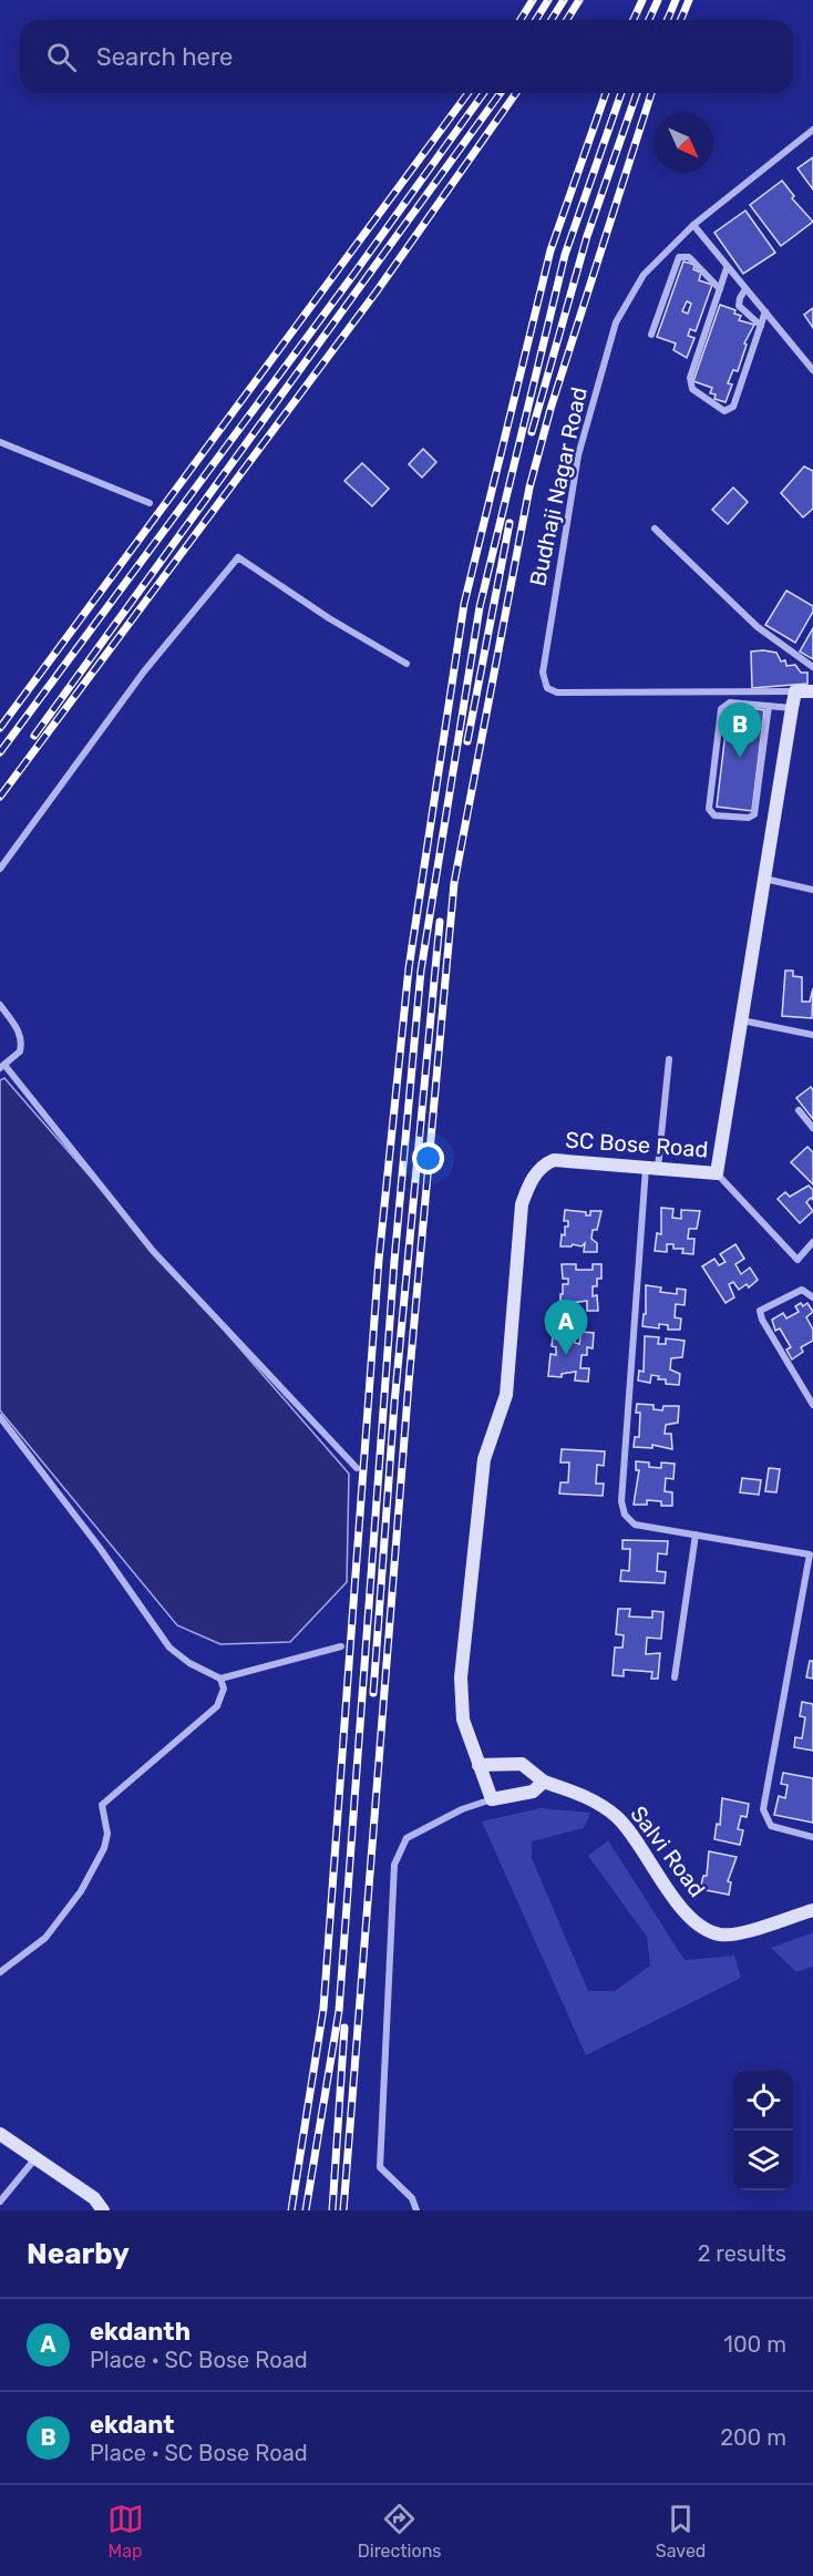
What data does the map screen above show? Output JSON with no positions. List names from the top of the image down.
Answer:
{
  "streets": {
    "street": ["Budhaji Nagar Road", "SC Bose Road", "Salvi Road"]
  },
  "crossings": [
    ["Budhaji Nagar Road", "SC Bose Road"],
    ["SC Bose Road", "Salvi Road"]
  ],
  "north": "bottom right",
  "page": {
    "search": "Search here",
    "pins": ["B", "A"],
    "heading": ["Nearby", "2 results"],
    "list": [
      {
        "mark": "A",
        "name": "ekdanth",
        "note": "Place · SC Bose Road",
        "value": "100 m"
      },
      {
        "mark": "B",
        "name": "ekdant",
        "note": "Place · SC Bose Road",
        "value": "200 m"
      }
    ],
    "nav": ["Map", "Directions", "Saved"]
  }
}
